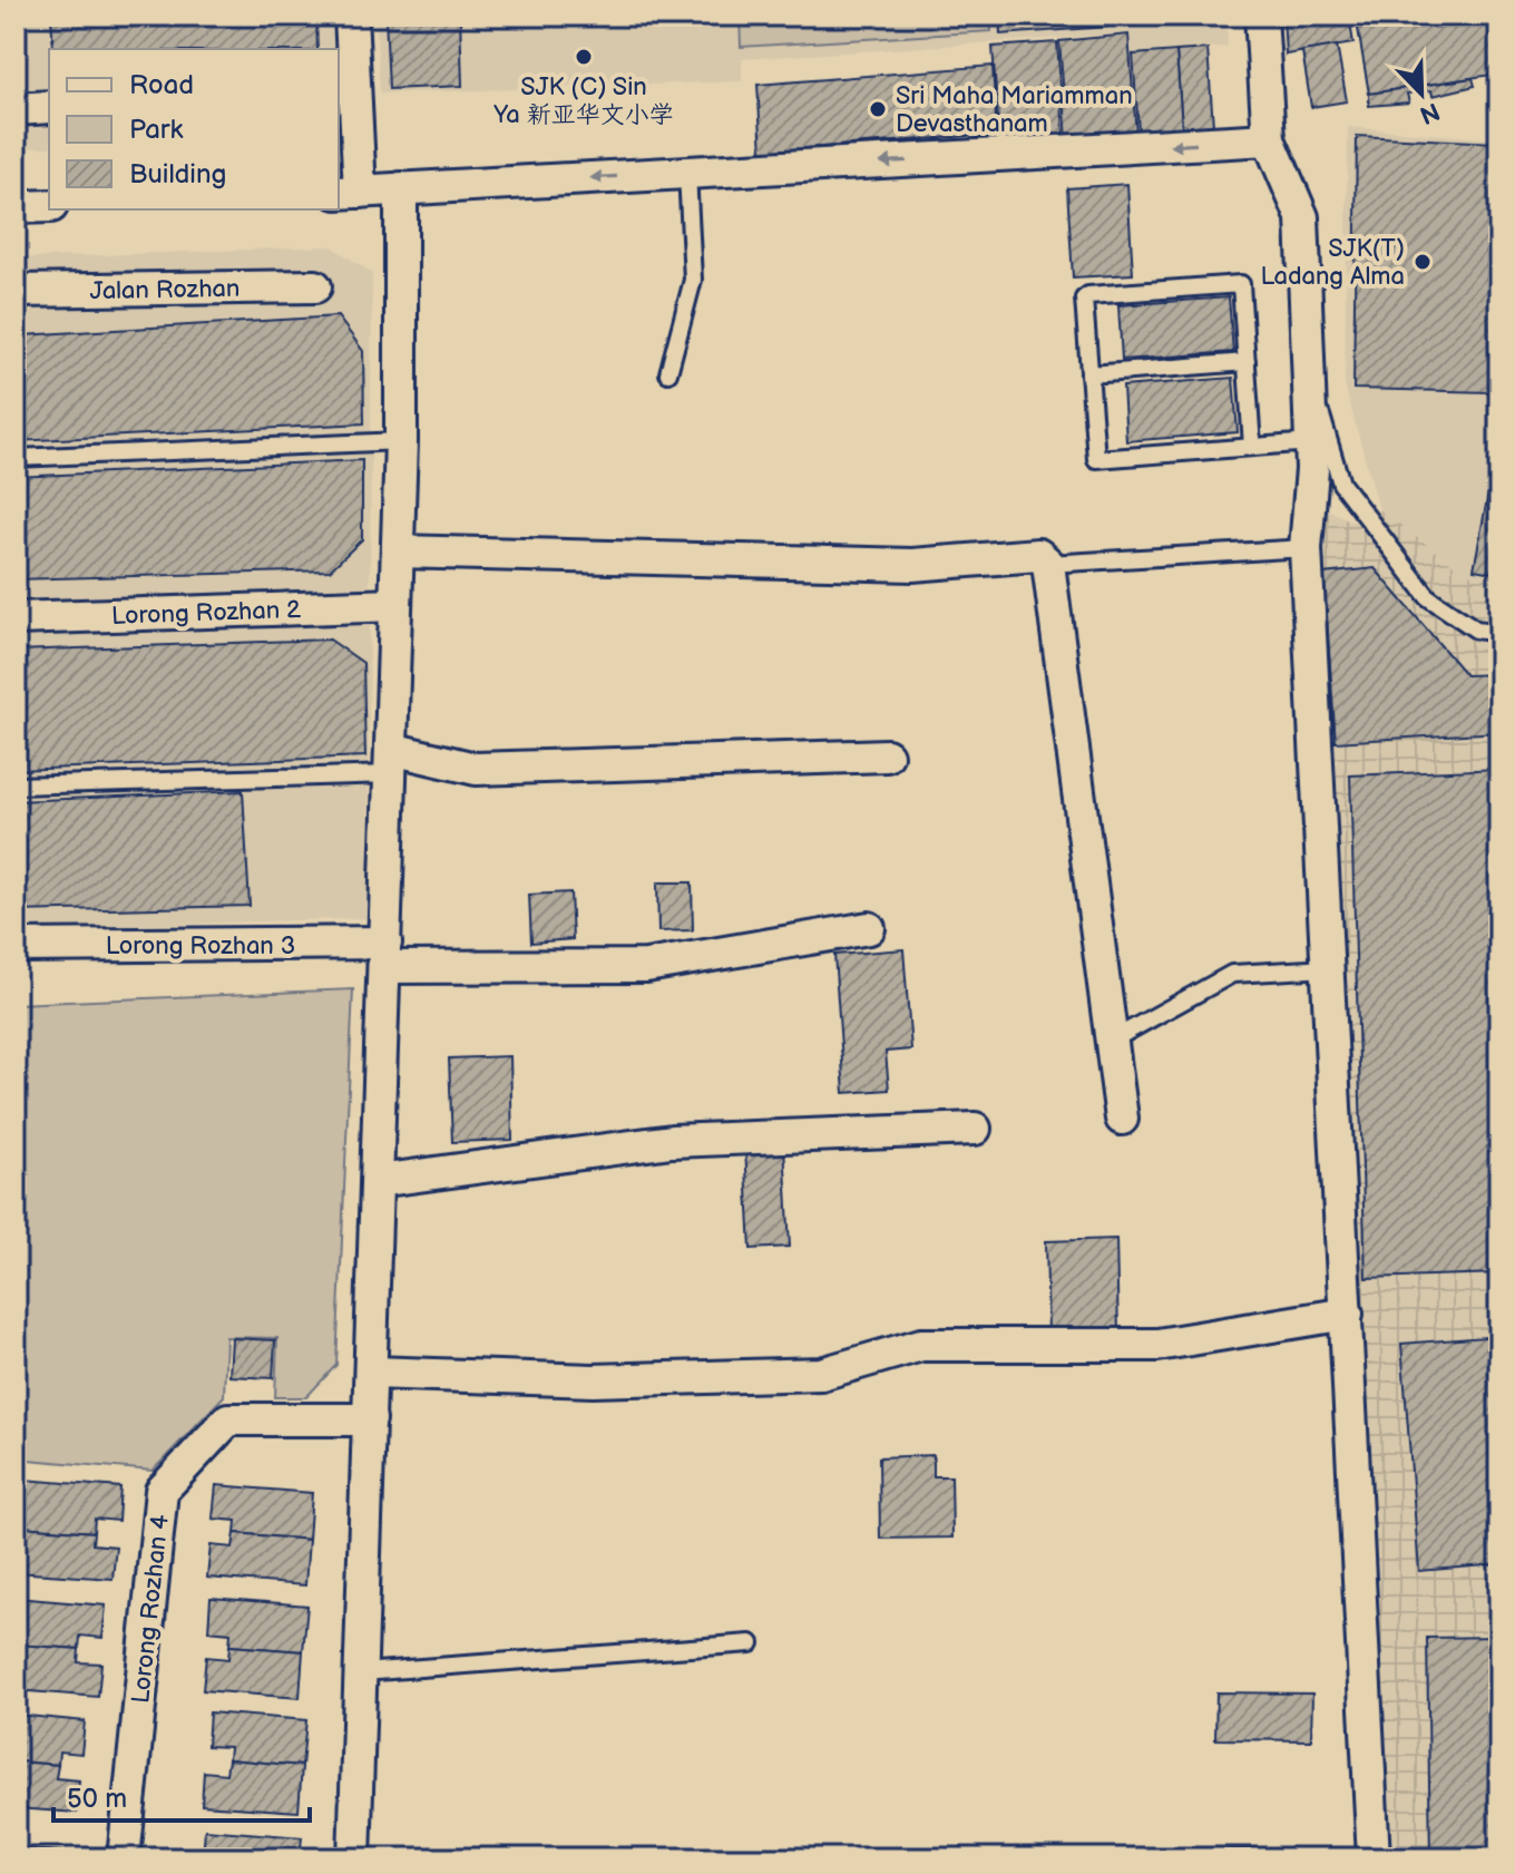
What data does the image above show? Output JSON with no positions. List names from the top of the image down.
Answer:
{
  "streets": {
    "street": [
      "Jalan Rozhan",
      "Lorong Rozhan 2",
      "Lorong Rozhan 3",
      "Lorong Rozhan 4"
    ]
  },
  "places": ["SJK (C) Sin Ya 新亚华文小学", "Sri Maha Mariamman Devasthanam", "SJK(T) Ladang Alma"],
  "legend": ["Road", "Park", "Building"],
  "scale_bar": "50 m",
  "north": "bottom right"
}
